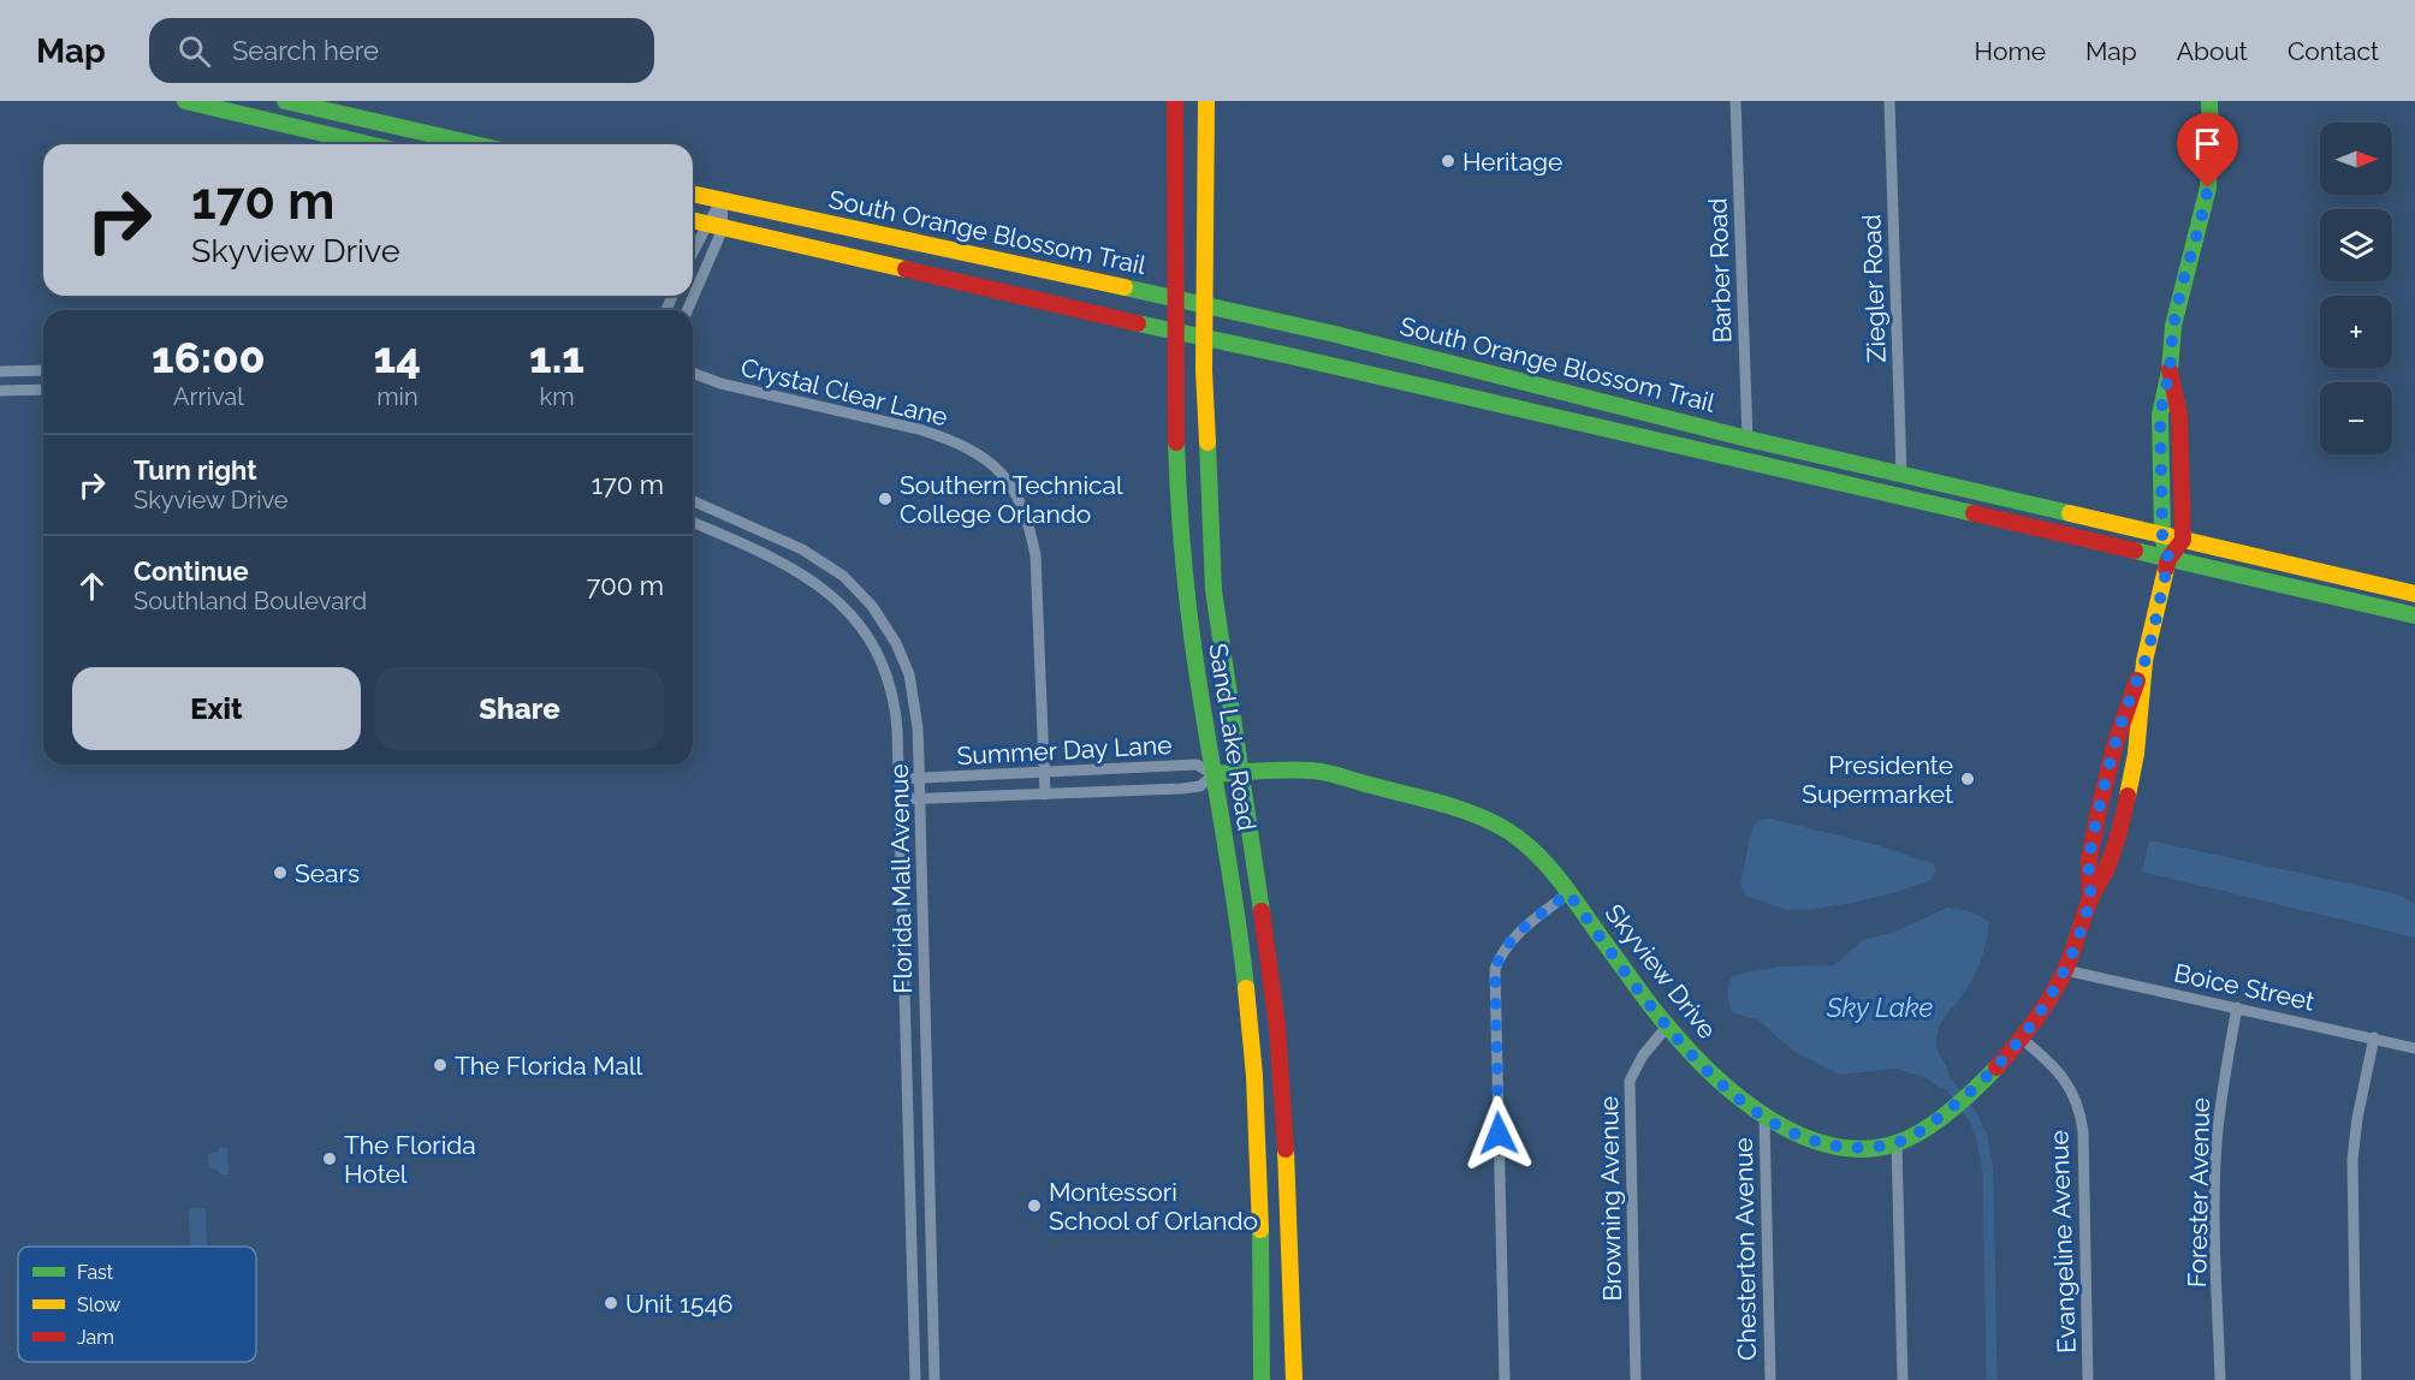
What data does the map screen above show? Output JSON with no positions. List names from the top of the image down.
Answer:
{
  "streets": {
    "main road": ["South Orange Blossom Trail", "Sand Lake Road", "Skyview Drive"],
    "street": [
      "Barber Road",
      "Ziegler Road",
      "Crystal Clear Lane",
      "Summer Day Lane",
      "Florida Mall Avenue",
      "Boice Street",
      "Forester Avenue",
      "Browning Avenue",
      "Evangeline Avenue",
      "Chesterton Avenue"
    ]
  },
  "crossings": [
    ["South Orange Blossom Trail", "Barber Road"],
    ["South Orange Blossom Trail", "Ziegler Road"],
    ["South Orange Blossom Trail", "Sand Lake Road"],
    ["South Orange Blossom Trail", "Skyview Drive"],
    ["Crystal Clear Lane", "Summer Day Lane"],
    ["Sand Lake Road", "Summer Day Lane"],
    ["Sand Lake Road", "Skyview Drive"],
    ["Summer Day Lane", "Florida Mall Avenue"],
    ["Summer Day Lane", "Skyview Drive"],
    ["Skyview Drive", "Boice Street"],
    ["Skyview Drive", "Browning Avenue"],
    ["Skyview Drive", "Evangeline Avenue"],
    ["Skyview Drive", "Chesterton Avenue"],
    ["Boice Street", "Forester Avenue"]
  ],
  "water": ["Sky Lake"],
  "places": [
    "Heritage",
    "Southern Technical College Orlando",
    "Presidente Supermarket",
    "Sears",
    "The Florida Mall",
    "The Florida Hotel",
    "Montessori School of Orlando",
    "Unit 1546"
  ],
  "legend": ["Fast", "Slow", "Jam"],
  "north": "right",
  "page": {
    "header": "Map",
    "search": "Search here",
    "nav": [
      "Home",
      "Map",
      "About",
      "Contact"
    ],
    "map_buttons": ["+", "−"],
    "turn": ["170 m", "Skyview Drive"],
    "eta": [
      "16:00",
      "Arrival",
      "14",
      "min",
      "1.1",
      "km"
    ],
    "list": [
      {
        "name": "Turn right",
        "note": "Skyview Drive",
        "value": "170 m"
      },
      {
        "name": "Continue",
        "note": "Southland Boulevard",
        "value": "700 m"
      }
    ],
    "buttons": ["Exit", "Share"]
  }
}
